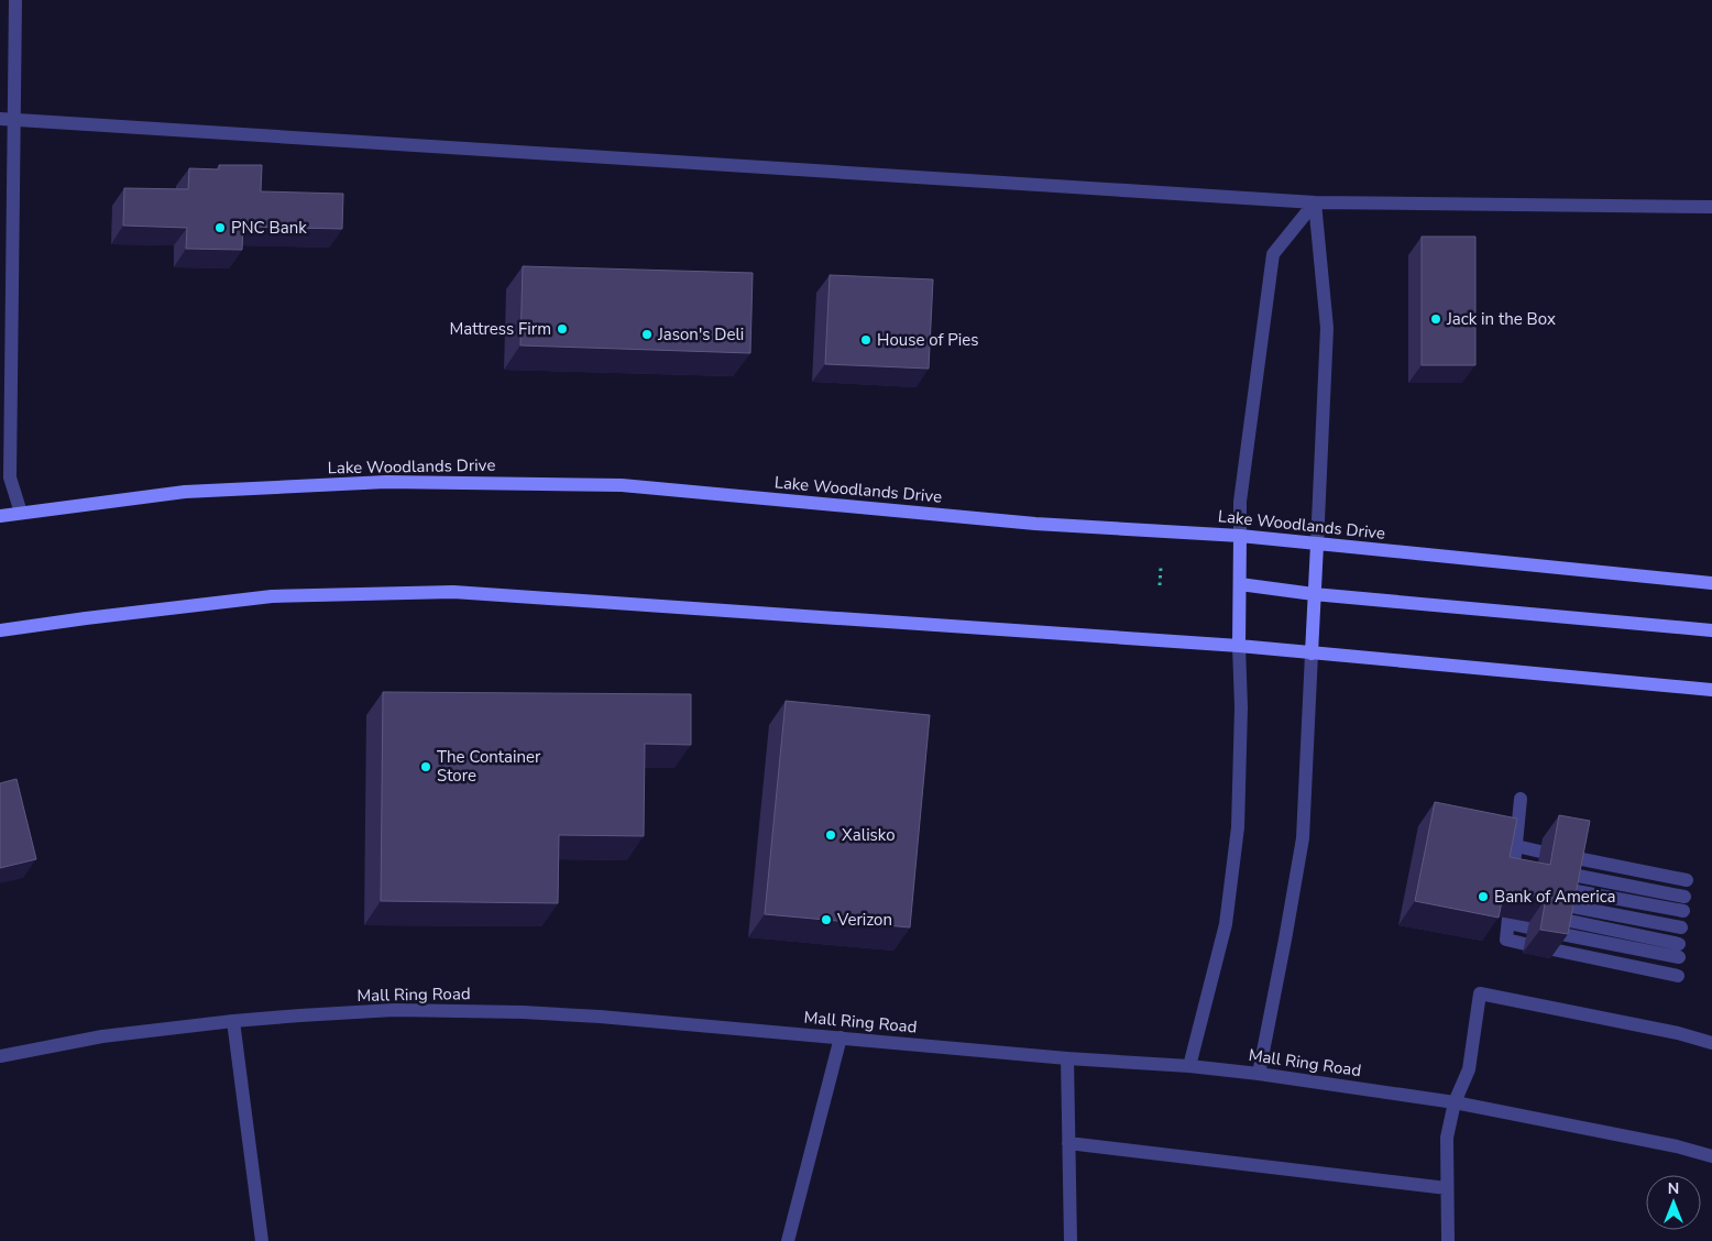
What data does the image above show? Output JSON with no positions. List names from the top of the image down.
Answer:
{
  "streets": {
    "main road": ["Lake Woodlands Drive"],
    "street": ["Mall Ring Road"]
  },
  "places": [
    "PNC Bank",
    "Jack in the Box",
    "Mattress Firm",
    "Jason's Deli",
    "House of Pies",
    "The Container Store",
    "Xalisko",
    "Bank of America",
    "Verizon"
  ],
  "north": "top"
}
